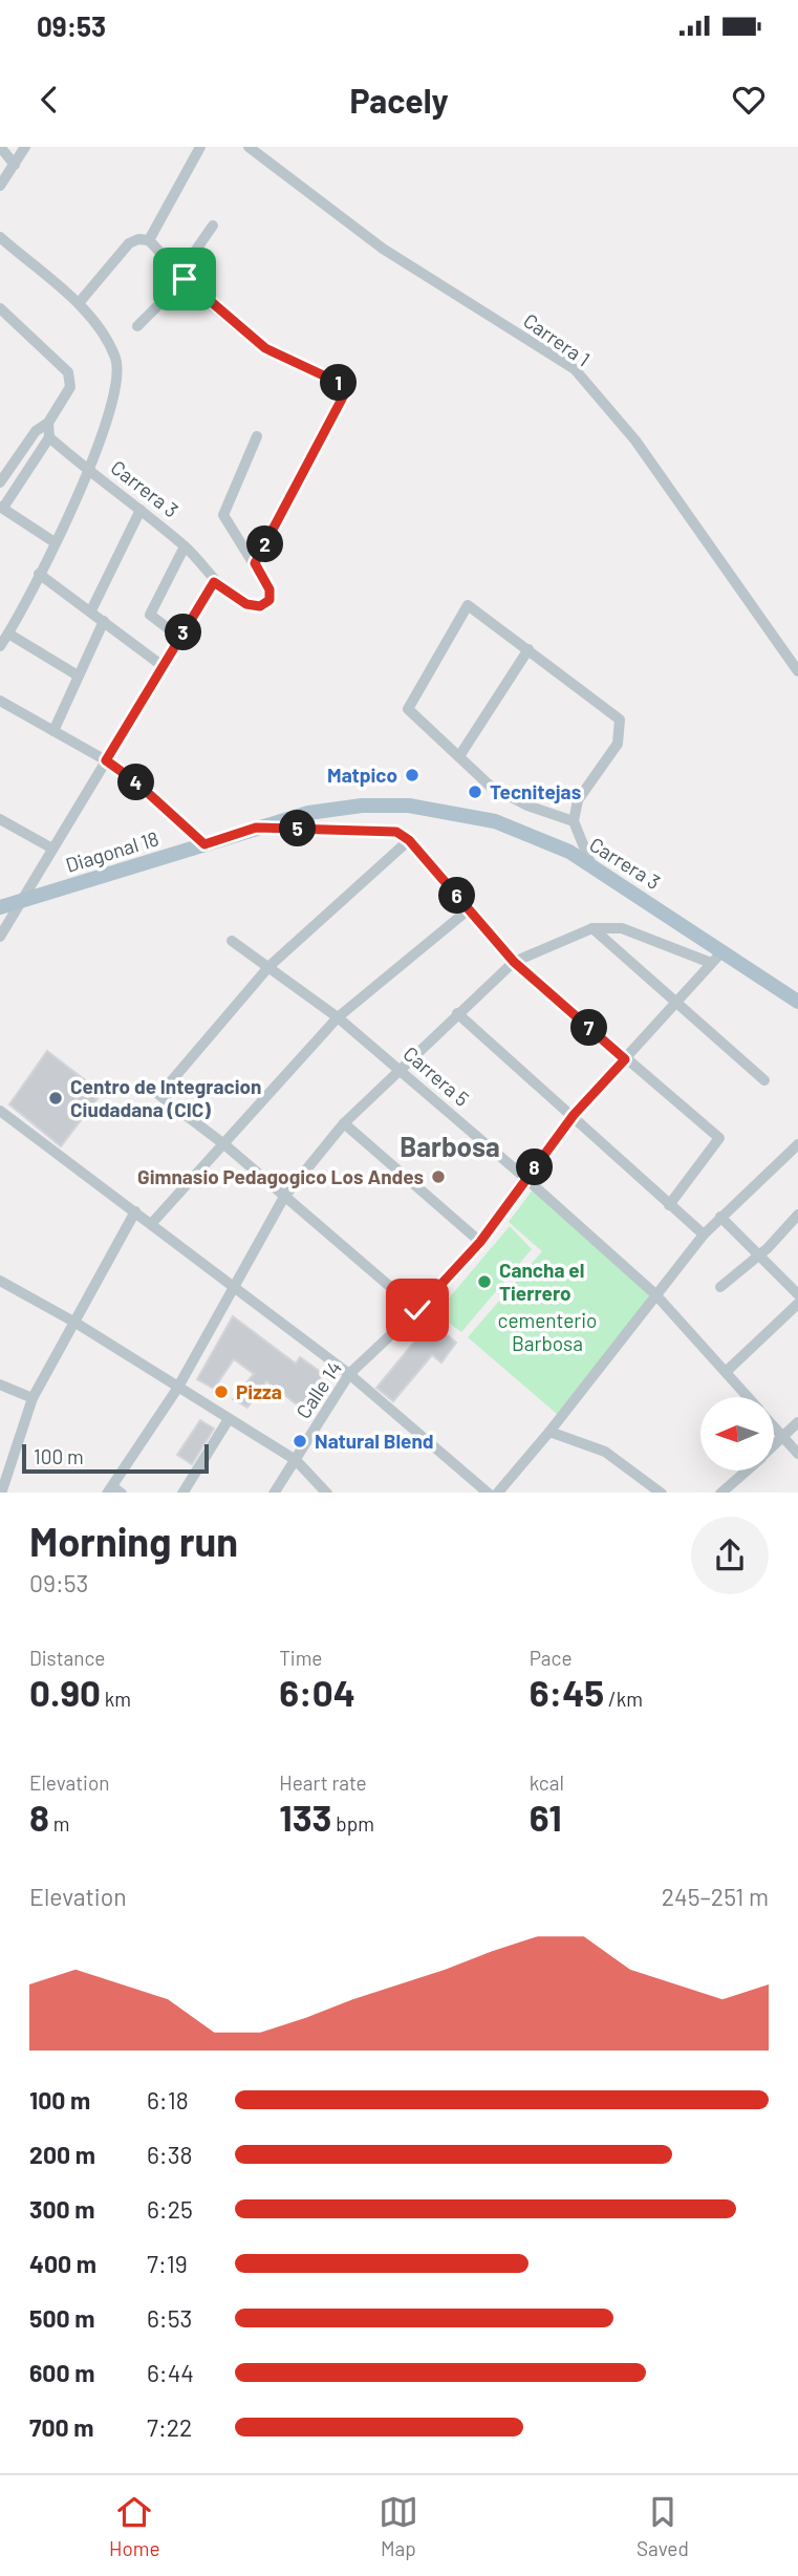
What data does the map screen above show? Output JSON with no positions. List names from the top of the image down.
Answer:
{
  "streets": {
    "main road": ["Carrera 3", "Diagonal 18"],
    "street": ["Carrera 1", "Carrera 5", "Calle 14"]
  },
  "crossings": [
    ["Carrera 3", "Diagonal 18"],
    ["Carrera 3", "Calle 14"],
    ["Carrera 5", "Calle 14"]
  ],
  "districts": ["Barbosa"],
  "parks": ["cementerio Barbosa"],
  "places": [
    "Matpico",
    "Tecnitejas",
    "Centro de Integracion Ciudadana (CIC)",
    "Gimnasio Pedagogico Los Andes",
    "Cancha el Tierrero",
    "Pizza",
    "Natural Blend"
  ],
  "scale_bar": "100 m",
  "north": "left",
  "page": {
    "status": "09:53",
    "header": "Pacely",
    "pins": [
      "1",
      "2",
      "3",
      "4",
      "5",
      "6",
      "7",
      "8"
    ],
    "scale": "100 m",
    "heading": ["Morning run", "09:53"],
    "stats": [
      ["Distance", "0.90 km"],
      ["Time", "6:04"],
      ["Pace", "6:45 /km"],
      ["Elevation", "8 m"],
      ["Heart rate", "133 bpm"],
      ["kcal", "61"]
    ],
    "chart": ["Elevation", "245–251 m"],
    "list": [
      {
        "name": "100 m",
        "note": "6:18"
      },
      {
        "name": "200 m",
        "note": "6:38"
      },
      {
        "name": "300 m",
        "note": "6:25"
      },
      {
        "name": "400 m",
        "note": "7:19"
      },
      {
        "name": "500 m",
        "note": "6:53"
      },
      {
        "name": "600 m",
        "note": "6:44"
      },
      {
        "name": "700 m",
        "note": "7:22"
      }
    ],
    "tabs": ["Home", "Map", "Saved"]
  }
}
